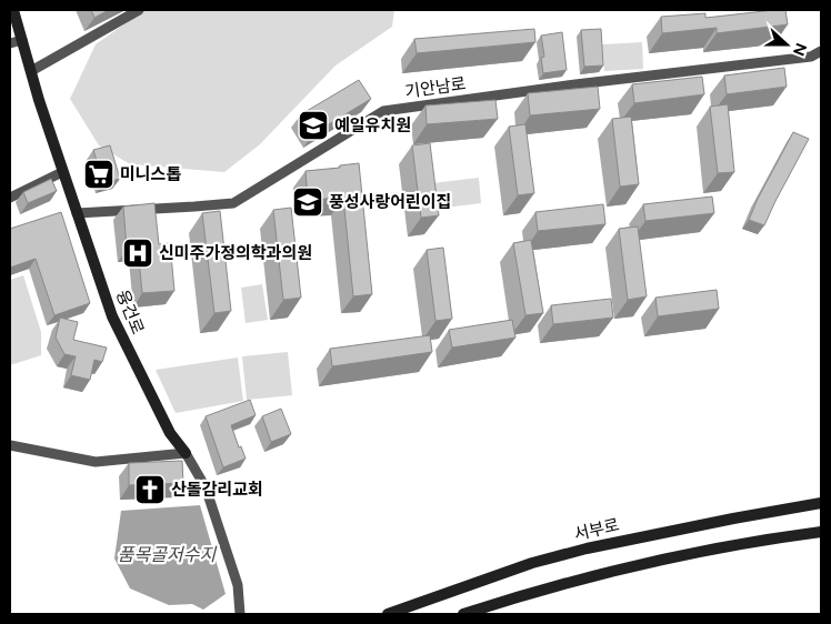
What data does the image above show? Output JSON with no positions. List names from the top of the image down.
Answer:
{
  "streets": {
    "main road": ["융건로", "서부로"],
    "street": ["기안남로"]
  },
  "crossings": [
    ["기안남로", "융건로"]
  ],
  "water": ["품목골저수지"],
  "places": {
    "school or university": ["예일유치원", "풍성사랑어린이집"],
    "supermarket": ["미니스톱"],
    "hospital": ["신미주가정의학과의원"],
    "church": ["산돌감리교회"]
  },
  "north": "right"
}
